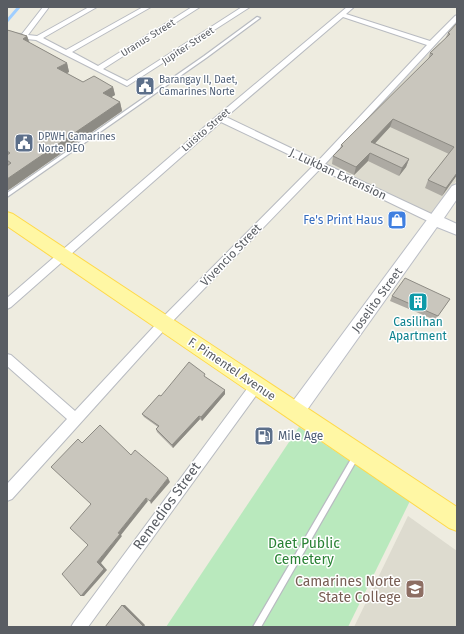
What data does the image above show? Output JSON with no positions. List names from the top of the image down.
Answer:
{
  "streets": {
    "main road": ["F. Pimentel Avenue"],
    "street": [
      "Uranus Street",
      "Jupiter Street",
      "Luisito Street",
      "J. Lukban Extension",
      "Vivencio Street",
      "Joselito Street",
      "Remedios Street"
    ]
  },
  "crossings": [
    ["Uranus Street", "Jupiter Street"],
    ["Luisito Street", "J. Lukban Extension"],
    ["Luisito Street", "F. Pimentel Avenue"],
    ["J. Lukban Extension", "Vivencio Street"],
    ["J. Lukban Extension", "Joselito Street"],
    ["Vivencio Street", "F. Pimentel Avenue"],
    ["Joselito Street", "F. Pimentel Avenue"],
    ["F. Pimentel Avenue", "Remedios Street"]
  ],
  "parks": ["Daet Public Cemetery"],
  "places": {
    "public building": ["Barangay II, Daet, Camarines Norte", "DPWH Camarines Norte DEO"],
    "shop": ["Fe's Print Haus"],
    "building": ["Casilihan Apartment"],
    "fuel station": ["Mile Age"],
    "school or university": ["Camarines Norte State College"]
  }
}
